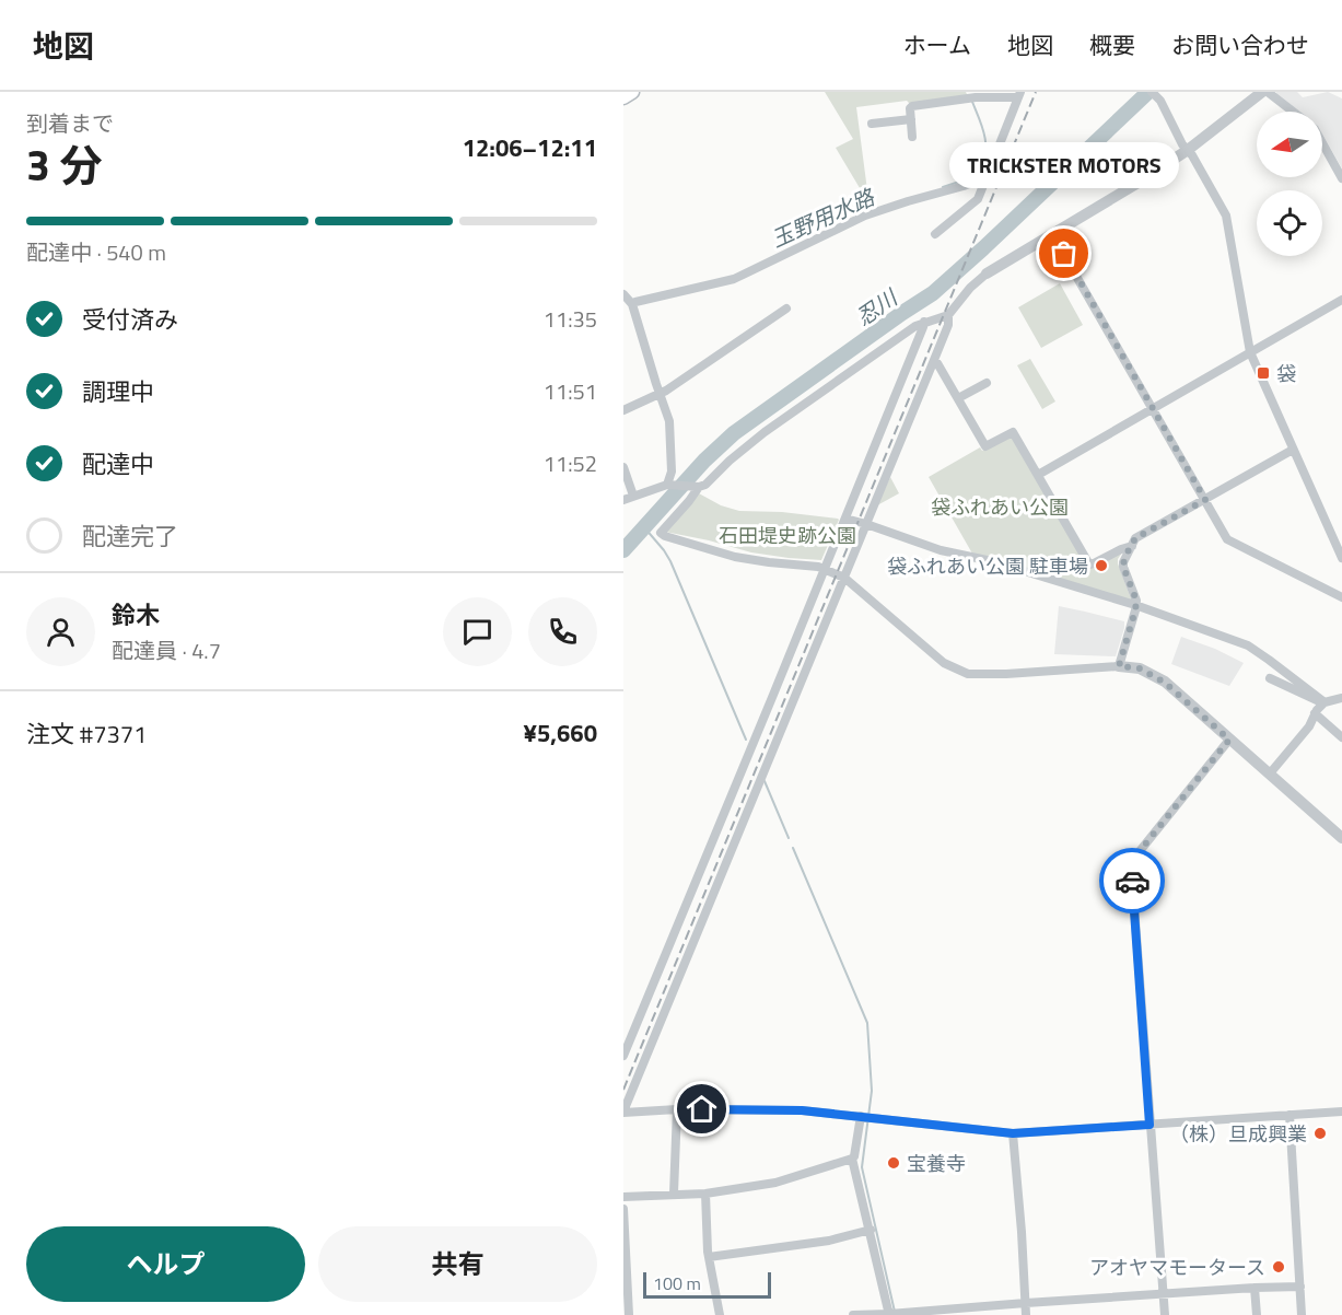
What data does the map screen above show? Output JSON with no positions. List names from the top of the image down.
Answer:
{
  "water": ["玉野用水路", "忍川"],
  "parks": ["袋ふれあい公園", "石田堤史跡公園"],
  "places": {
    "other": [
      "TRICKSTER MOTORS",
      "袋ふれあい公園 駐車場",
      "（株）旦成興業",
      "宝養寺",
      "アオヤマモータース"
    ],
    "transit": ["袋"]
  },
  "scale_bar": "100 m",
  "north": "left",
  "page": {
    "header": "地図",
    "nav": [
      "ホーム",
      "地図",
      "概要",
      "お問い合わせ"
    ],
    "heading": ["3 分", "到着まで", "12:06–12:11"],
    "panel": [
      "鈴木",
      "配達員 · 4.7",
      "注文 #7371",
      "¥5,660"
    ],
    "bubble": "TRICKSTER MOTORS",
    "bar": "配達中 · 540 m",
    "list": [
      ["受付済み", "11:35"],
      ["調理中", "11:51"],
      ["配達中", "11:52"],
      "配達完了"
    ],
    "buttons": ["ヘルプ", "共有"],
    "scale": "100 m"
  }
}
